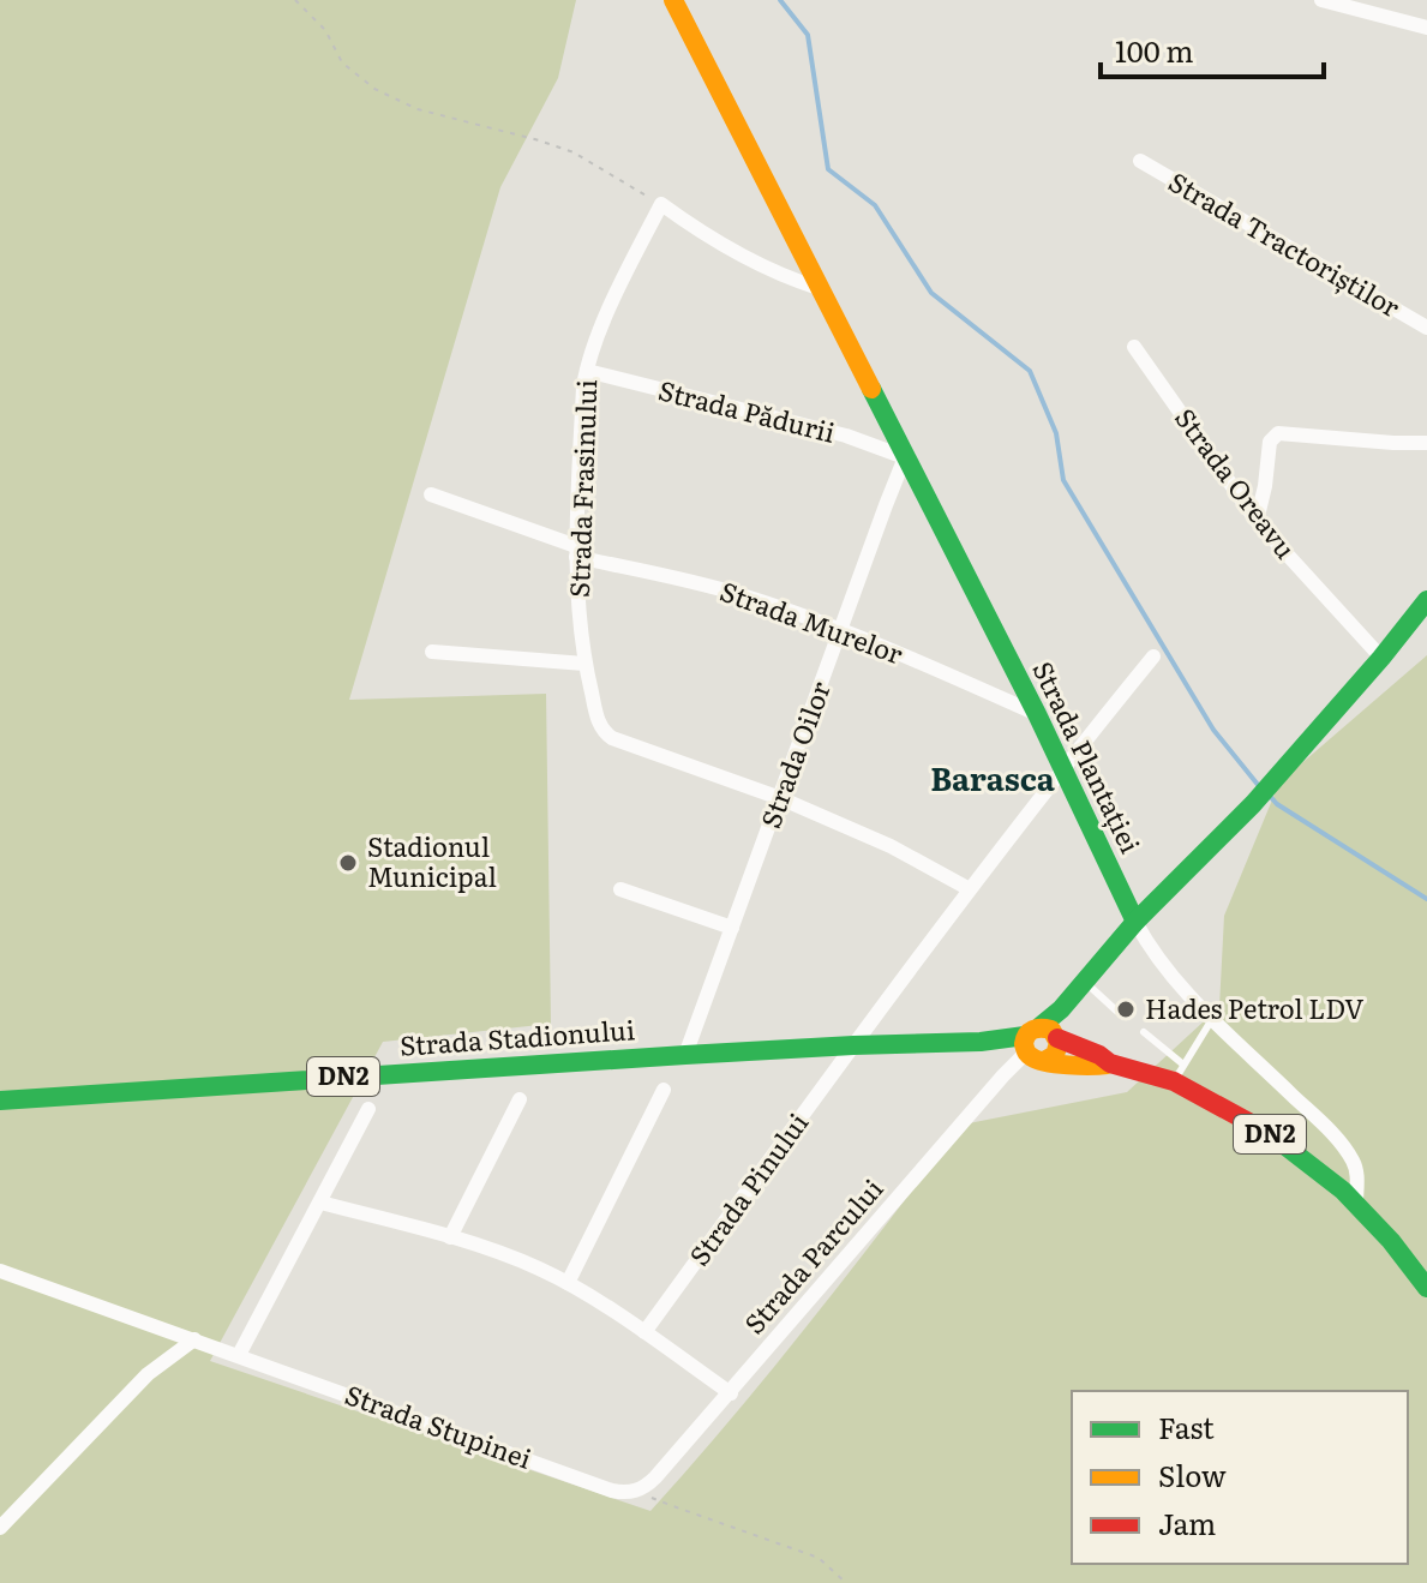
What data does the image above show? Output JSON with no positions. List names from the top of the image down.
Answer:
{
  "streets": {
    "main road": [
      "Strada Plantației",
      "Strada Stadionului",
      "DN2",
      "Strada Parcului"
    ],
    "street": [
      "Strada Tractoriștilor",
      "Strada Pădurii",
      "Strada Oreavu",
      "Strada Frasinului",
      "Strada Murelor",
      "Strada Oilor",
      "Strada Pinului",
      "Strada Stupinei"
    ]
  },
  "crossings": [
    ["Strada Pădurii", "Strada Frasinului"],
    ["Strada Pădurii", "Strada Oilor"],
    ["Strada Pădurii", "Strada Plantației"],
    ["Strada Oreavu", "Strada Parcului"],
    ["Strada Frasinului", "Strada Murelor"],
    ["Strada Frasinului", "Strada Oilor"],
    ["Strada Frasinului", "Strada Pinului"],
    ["Strada Murelor", "Strada Oilor"],
    ["Strada Murelor", "Strada Plantației"],
    ["Strada Oilor", "Strada Plantației"],
    ["Strada Oilor", "Strada Stadionului"],
    ["Strada Plantației", "DN2"],
    ["Strada Plantației", "Strada Pinului"],
    ["Strada Plantației", "Strada Parcului"],
    ["Strada Stadionului", "DN2"],
    ["Strada Stadionului", "Strada Pinului"],
    ["Strada Stadionului", "Strada Parcului"],
    ["DN2", "Strada Parcului"],
    ["Strada Parcului", "Strada Stupinei"]
  ],
  "districts": ["Barasca"],
  "places": ["Stadionul Municipal", "Hades Petrol LDV"],
  "legend": ["Fast", "Slow", "Jam"],
  "scale_bar": "100 m"
}
